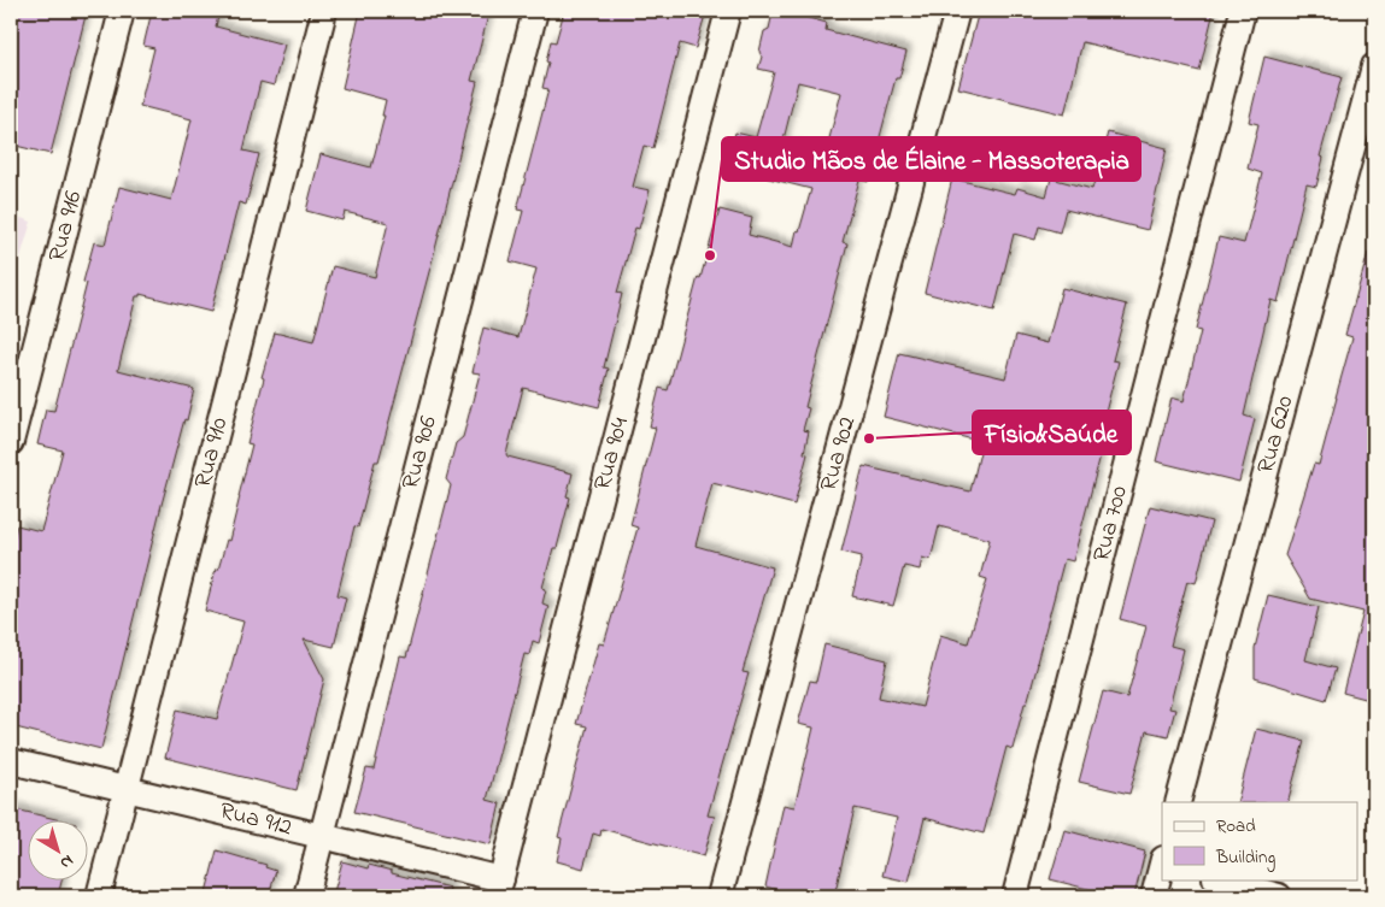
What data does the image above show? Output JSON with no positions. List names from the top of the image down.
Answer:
{
  "streets": {
    "street": [
      "Rua 916",
      "Rua 620",
      "Rua 910",
      "Rua 906",
      "Rua 904",
      "Rua 902",
      "Rua 700",
      "Rua 912"
    ]
  },
  "crossings": [
    ["Rua 910", "Rua 912"],
    ["Rua 906", "Rua 912"],
    ["Rua 904", "Rua 912"]
  ],
  "places": ["Studio Mãos de Élaine - Massoterapia", "Físio&Saúde"],
  "legend": ["Road", "Building"],
  "north": "bottom right"
}
